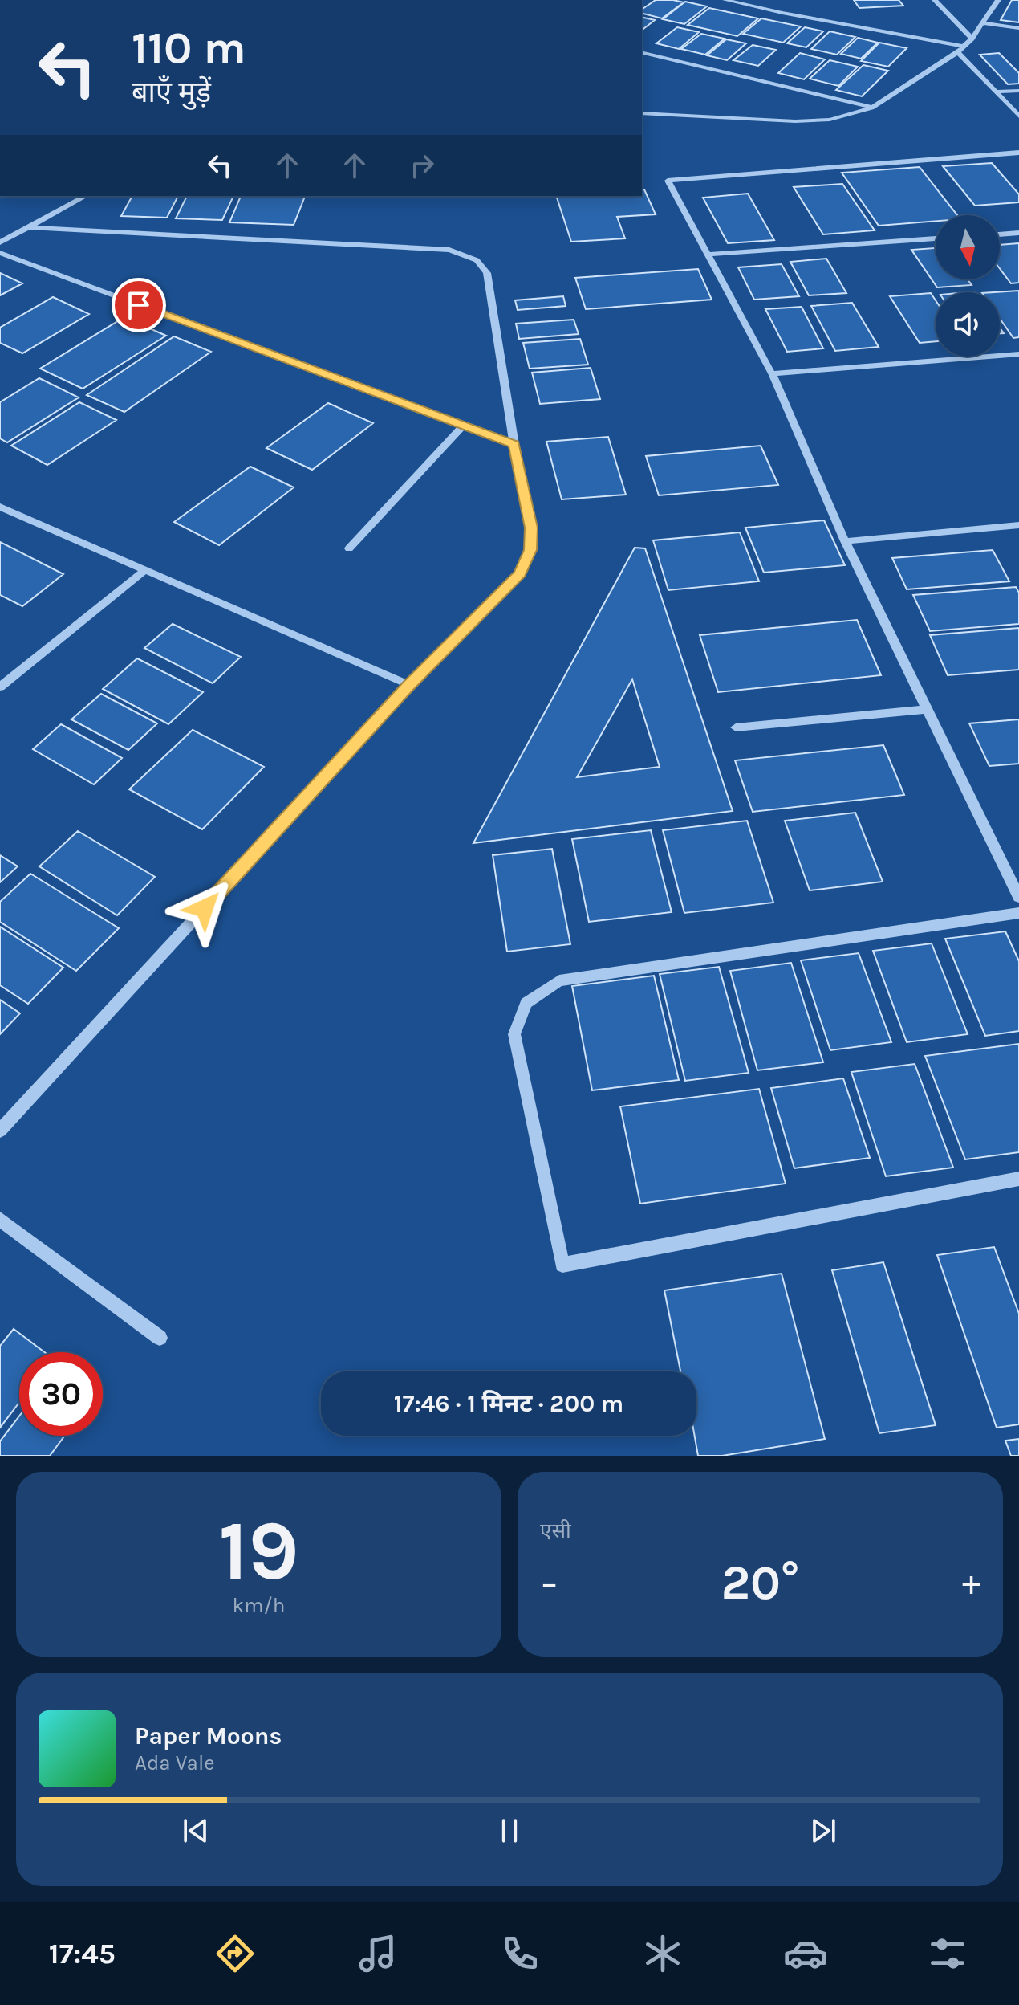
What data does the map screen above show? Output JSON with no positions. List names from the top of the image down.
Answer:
{
  "north": "bottom",
  "page": {
    "turn": ["110 m", "बाएँ मुड़ें"],
    "limit": "30",
    "trip": "17:46 · 1 मिनट · 200 m",
    "tile": [
      ["19", "km/h"],
      "एसी"
    ],
    "heat": ["−", "20°", "+"],
    "song": ["Paper Moons", "Ada Vale"],
    "tabs": "17:45"
  }
}
